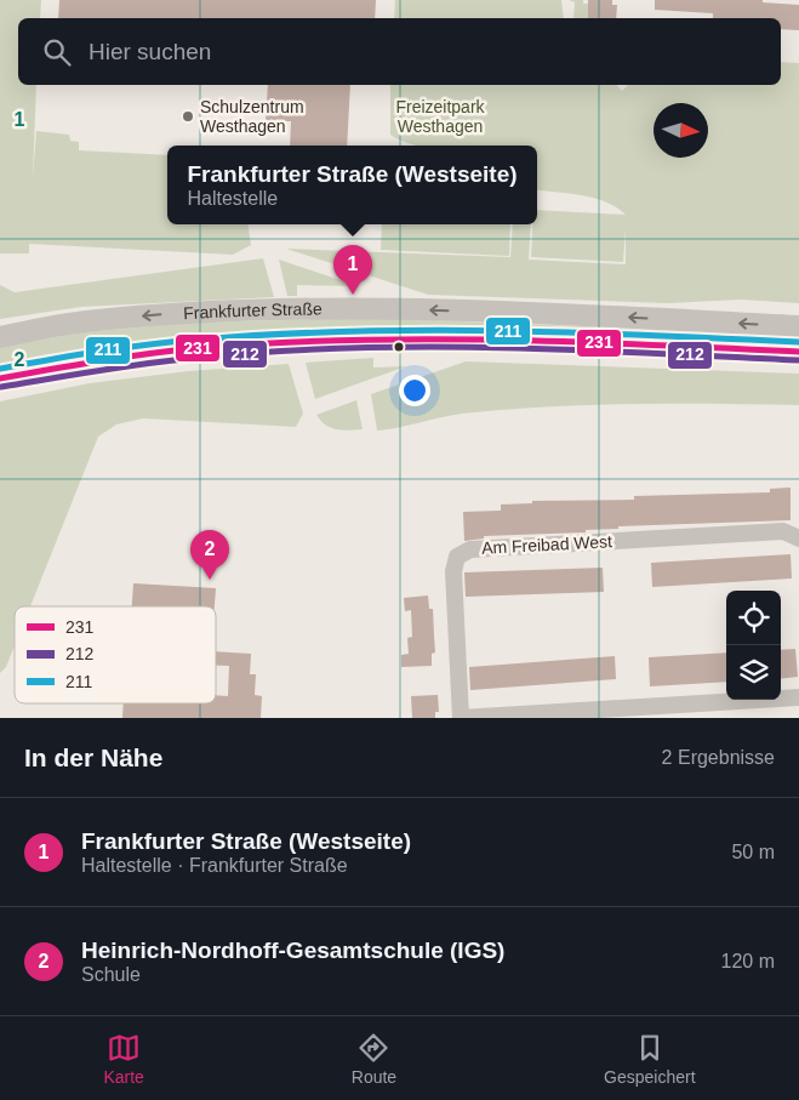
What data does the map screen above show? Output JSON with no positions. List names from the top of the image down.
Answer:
{
  "streets": {
    "street": ["Frankfurter Straße", "Am Freibad West"]
  },
  "parks": ["Freizeitpark Westhagen"],
  "places": ["Schulzentrum Westhagen"],
  "lines": ["transit line 211", "transit line 231", "transit line 212"],
  "legend": ["231", "212", "211"],
  "north": "right",
  "page": {
    "search": "Hier suchen",
    "popup": ["Frankfurter Straße (Westseite)", "Haltestelle"],
    "pins": ["1", "2"],
    "heading": ["In der Nähe", "2 Ergebnisse"],
    "list": [
      {
        "mark": "1",
        "name": "Frankfurter Straße (Westseite)",
        "note": "Haltestelle · Frankfurter Straße",
        "value": "50 m"
      },
      {
        "mark": "2",
        "name": "Heinrich-Nordhoff-Gesamtschule (IGS)",
        "note": "Schule",
        "value": "120 m"
      }
    ],
    "nav": ["Karte", "Route", "Gespeichert"]
  },
  "grid": {
    "rows": ["1", "2"]
  }
}
